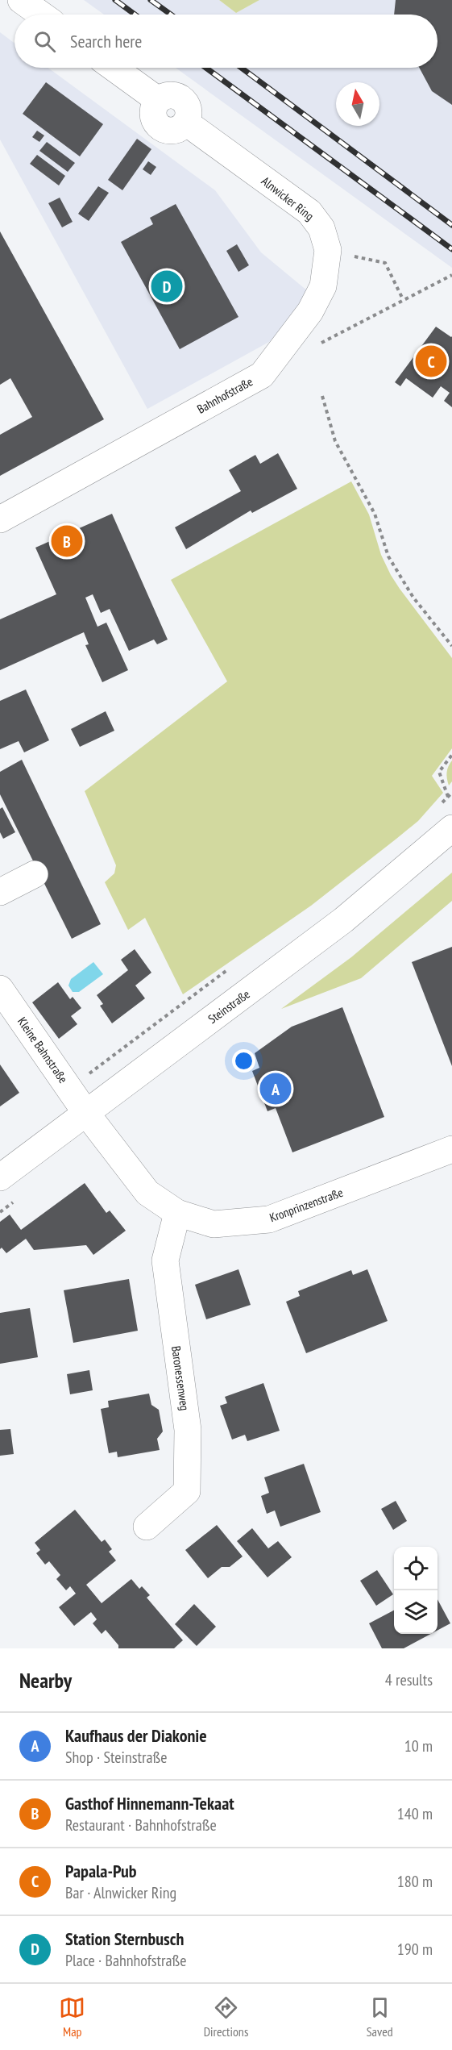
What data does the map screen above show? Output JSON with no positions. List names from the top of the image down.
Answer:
{
  "streets": {
    "street": [
      "Alnwicker Ring",
      "Bahnhofstraße",
      "Steinstraße",
      "Kleine Bahnstraße",
      "Kronprinzenstraße",
      "Baronessenweg"
    ]
  },
  "crossings": [
    ["Alnwicker Ring", "Bahnhofstraße"],
    ["Steinstraße", "Kleine Bahnstraße"],
    ["Steinstraße", "Kronprinzenstraße"],
    ["Kleine Bahnstraße", "Kronprinzenstraße"],
    ["Kronprinzenstraße", "Baronessenweg"]
  ],
  "north": "top",
  "page": {
    "search": "Search here",
    "pins": [
      "D",
      "C",
      "B",
      "A"
    ],
    "heading": ["Nearby", "4 results"],
    "list": [
      {
        "mark": "A",
        "name": "Kaufhaus der Diakonie",
        "note": "Shop · Steinstraße",
        "value": "10 m"
      },
      {
        "mark": "B",
        "name": "Gasthof Hinnemann-Tekaat",
        "note": "Restaurant · Bahnhofstraße",
        "value": "140 m"
      },
      {
        "mark": "C",
        "name": "Papala-Pub",
        "note": "Bar · Alnwicker Ring",
        "value": "180 m"
      },
      {
        "mark": "D",
        "name": "Station Sternbusch",
        "note": "Place · Bahnhofstraße",
        "value": "190 m"
      }
    ],
    "nav": ["Map", "Directions", "Saved"]
  }
}
